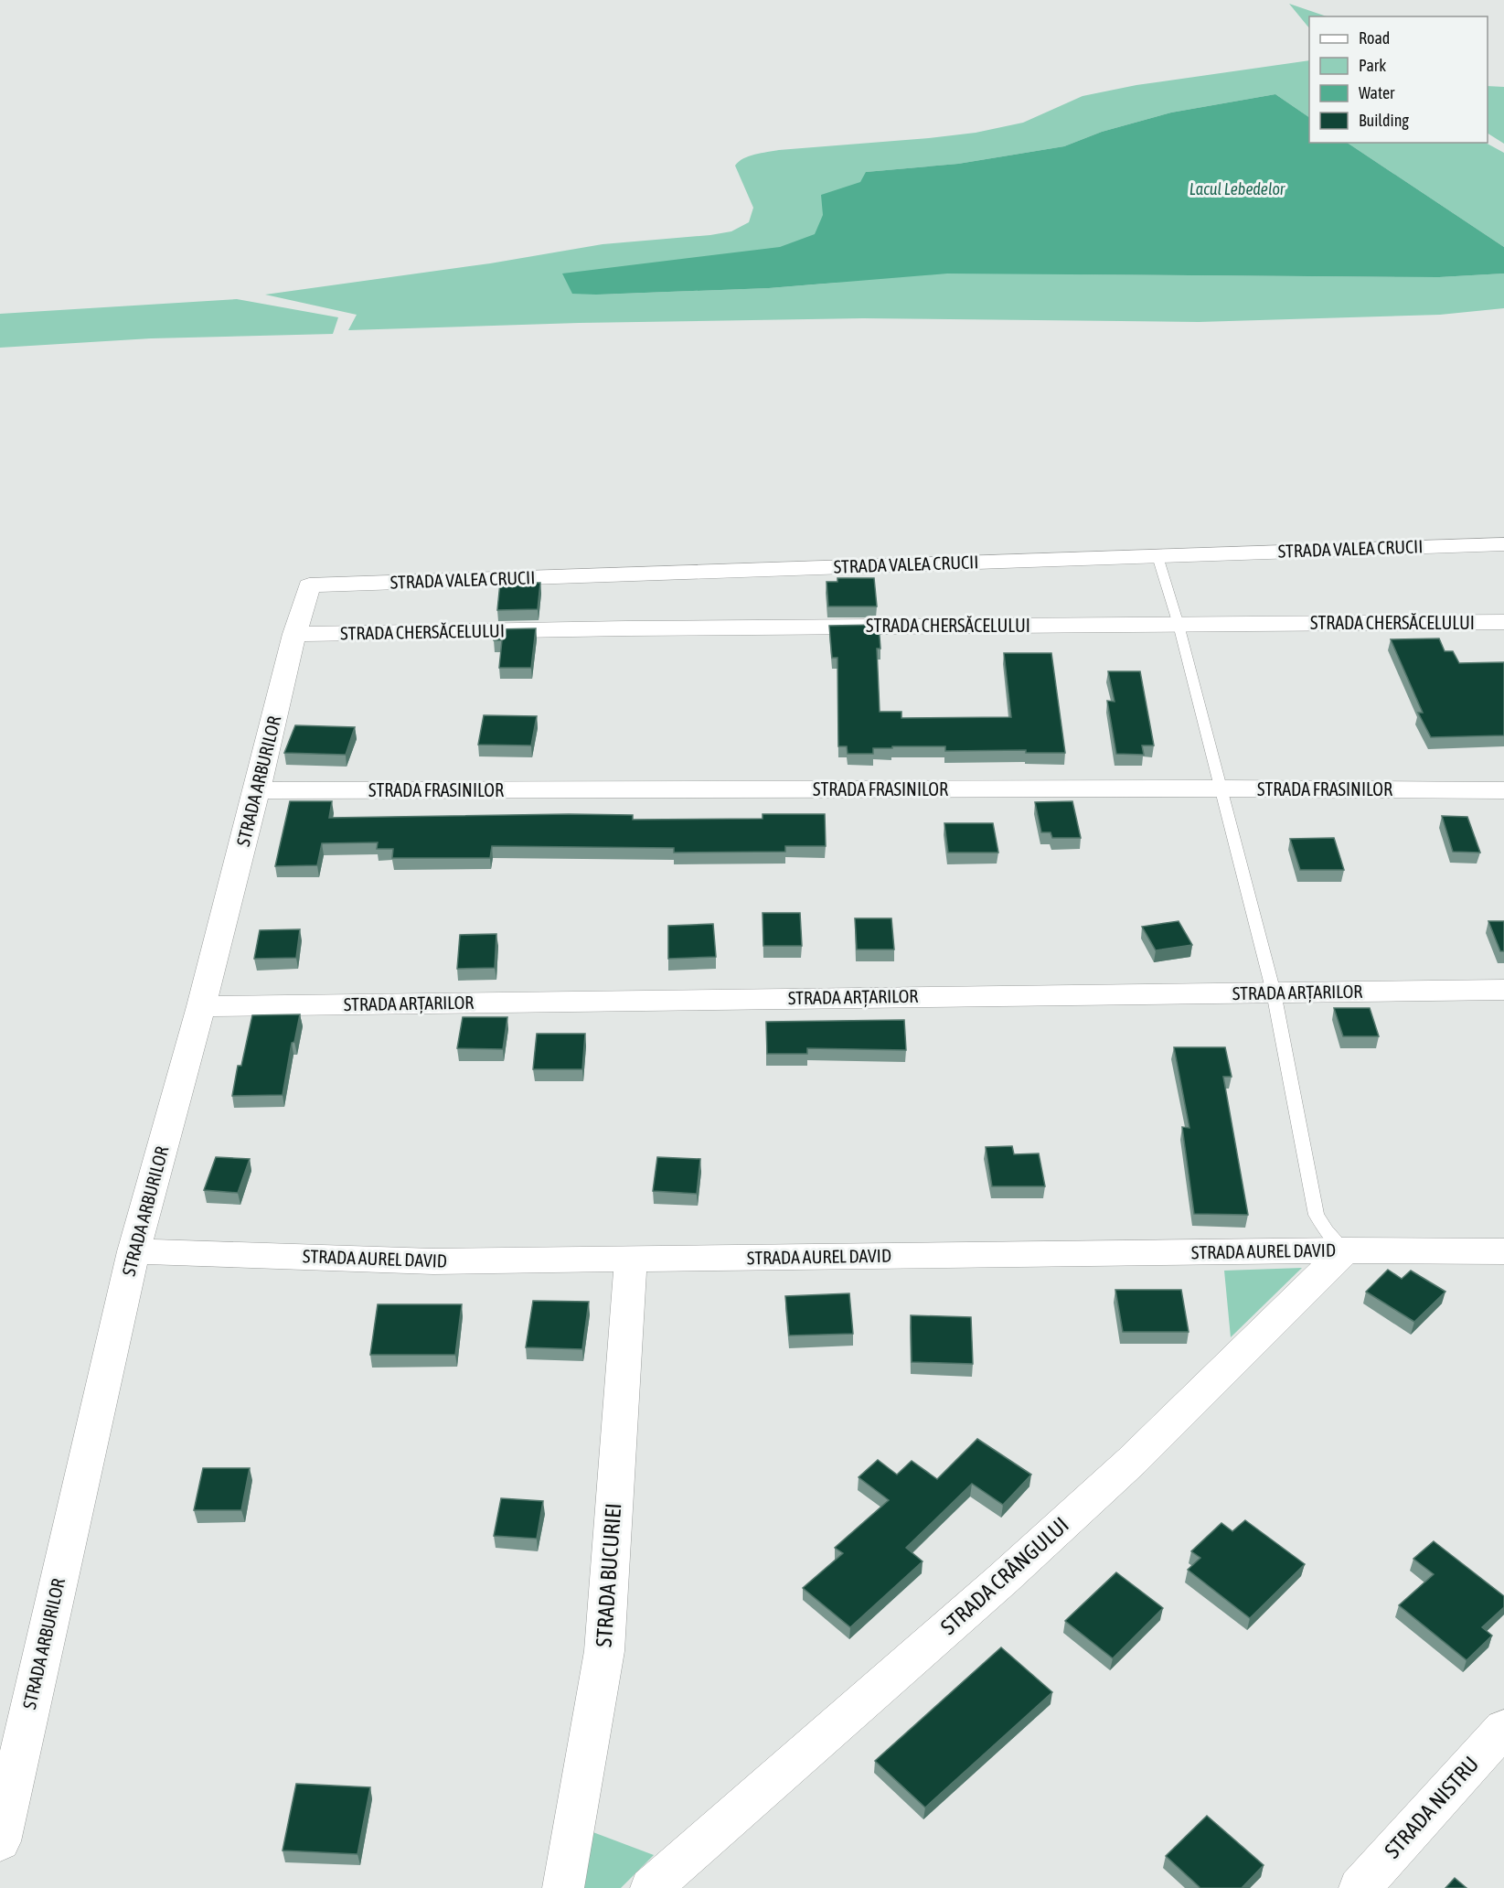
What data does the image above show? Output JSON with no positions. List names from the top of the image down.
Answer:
{
  "streets": {
    "street": [
      "STRADA VALEA CRUCII",
      "STRADA CHERSĂCELULUI",
      "STRADA ARBURILOR",
      "STRADA FRASINILOR",
      "STRADA ARȚARILOR",
      "STRADA AUREL DAVID",
      "STRADA BUCURIEI",
      "STRADA CRÂNGULUI",
      "STRADA NISTRU"
    ]
  },
  "crossings": [
    ["STRADA VALEA CRUCII", "STRADA ARBURILOR"],
    ["STRADA CHERSĂCELULUI", "STRADA ARBURILOR"],
    ["STRADA ARBURILOR", "STRADA FRASINILOR"],
    ["STRADA ARBURILOR", "STRADA ARȚARILOR"],
    ["STRADA ARBURILOR", "STRADA AUREL DAVID"],
    ["STRADA AUREL DAVID", "STRADA BUCURIEI"],
    ["STRADA AUREL DAVID", "STRADA CRÂNGULUI"]
  ],
  "water": ["Lacul Lebedelor"],
  "legend": [
    "Road",
    "Park",
    "Water",
    "Building"
  ]
}
